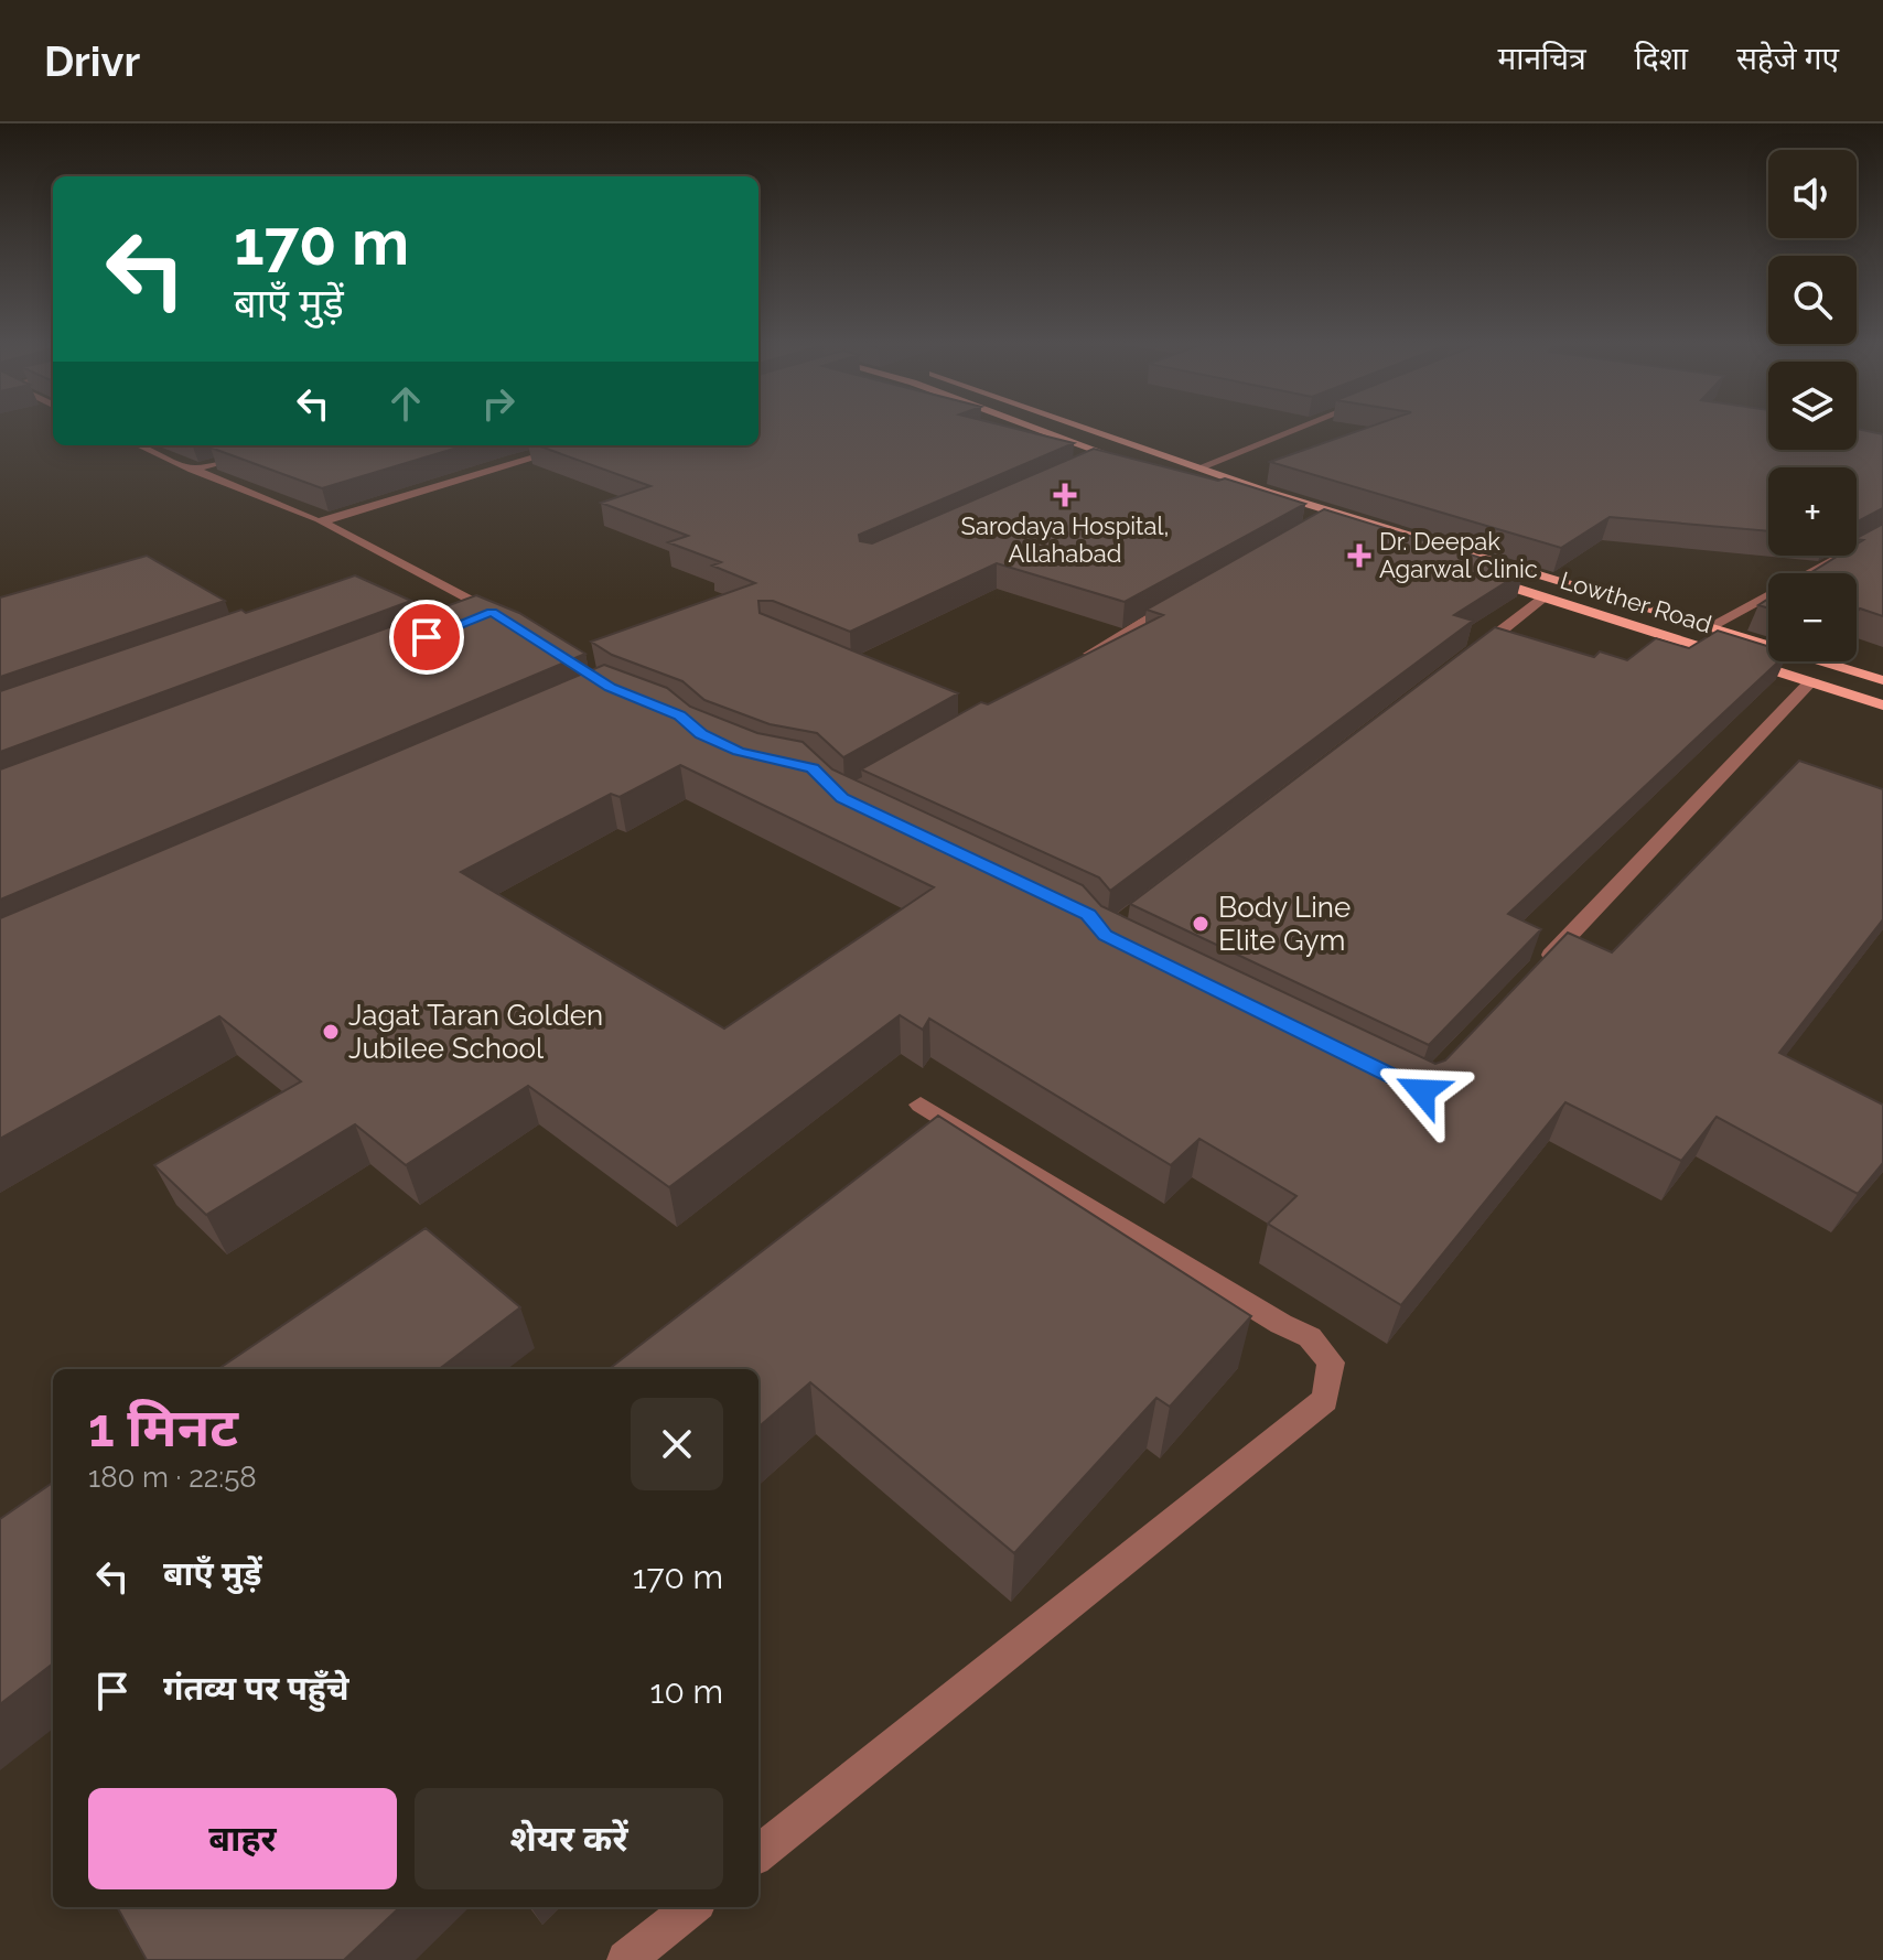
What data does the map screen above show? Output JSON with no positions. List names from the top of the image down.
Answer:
{
  "streets": {
    "main road": ["Lowther Road"]
  },
  "places": {
    "health": ["Sarodaya Hospital, Allahabad", "Dr. Deepak Agarwal Clinic"],
    "other": ["Body Line Elite Gym", "Jagat Taran Golden Jubilee School"]
  },
  "page": {
    "header": "Drivr",
    "nav": ["मानचित्र", "दिशा", "सहेजे गए"],
    "map_buttons": ["+", "−"],
    "turn": ["170 m", "बाएँ मुड़ें"],
    "heading": ["1 मिनट", "180 m · 22:58"],
    "list": [
      {
        "name": "बाएँ मुड़ें",
        "value": "170 m"
      },
      {
        "name": "गंतव्य पर पहुँचे",
        "value": "10 m"
      }
    ],
    "buttons": ["बाहर", "शेयर करें"]
  }
}
